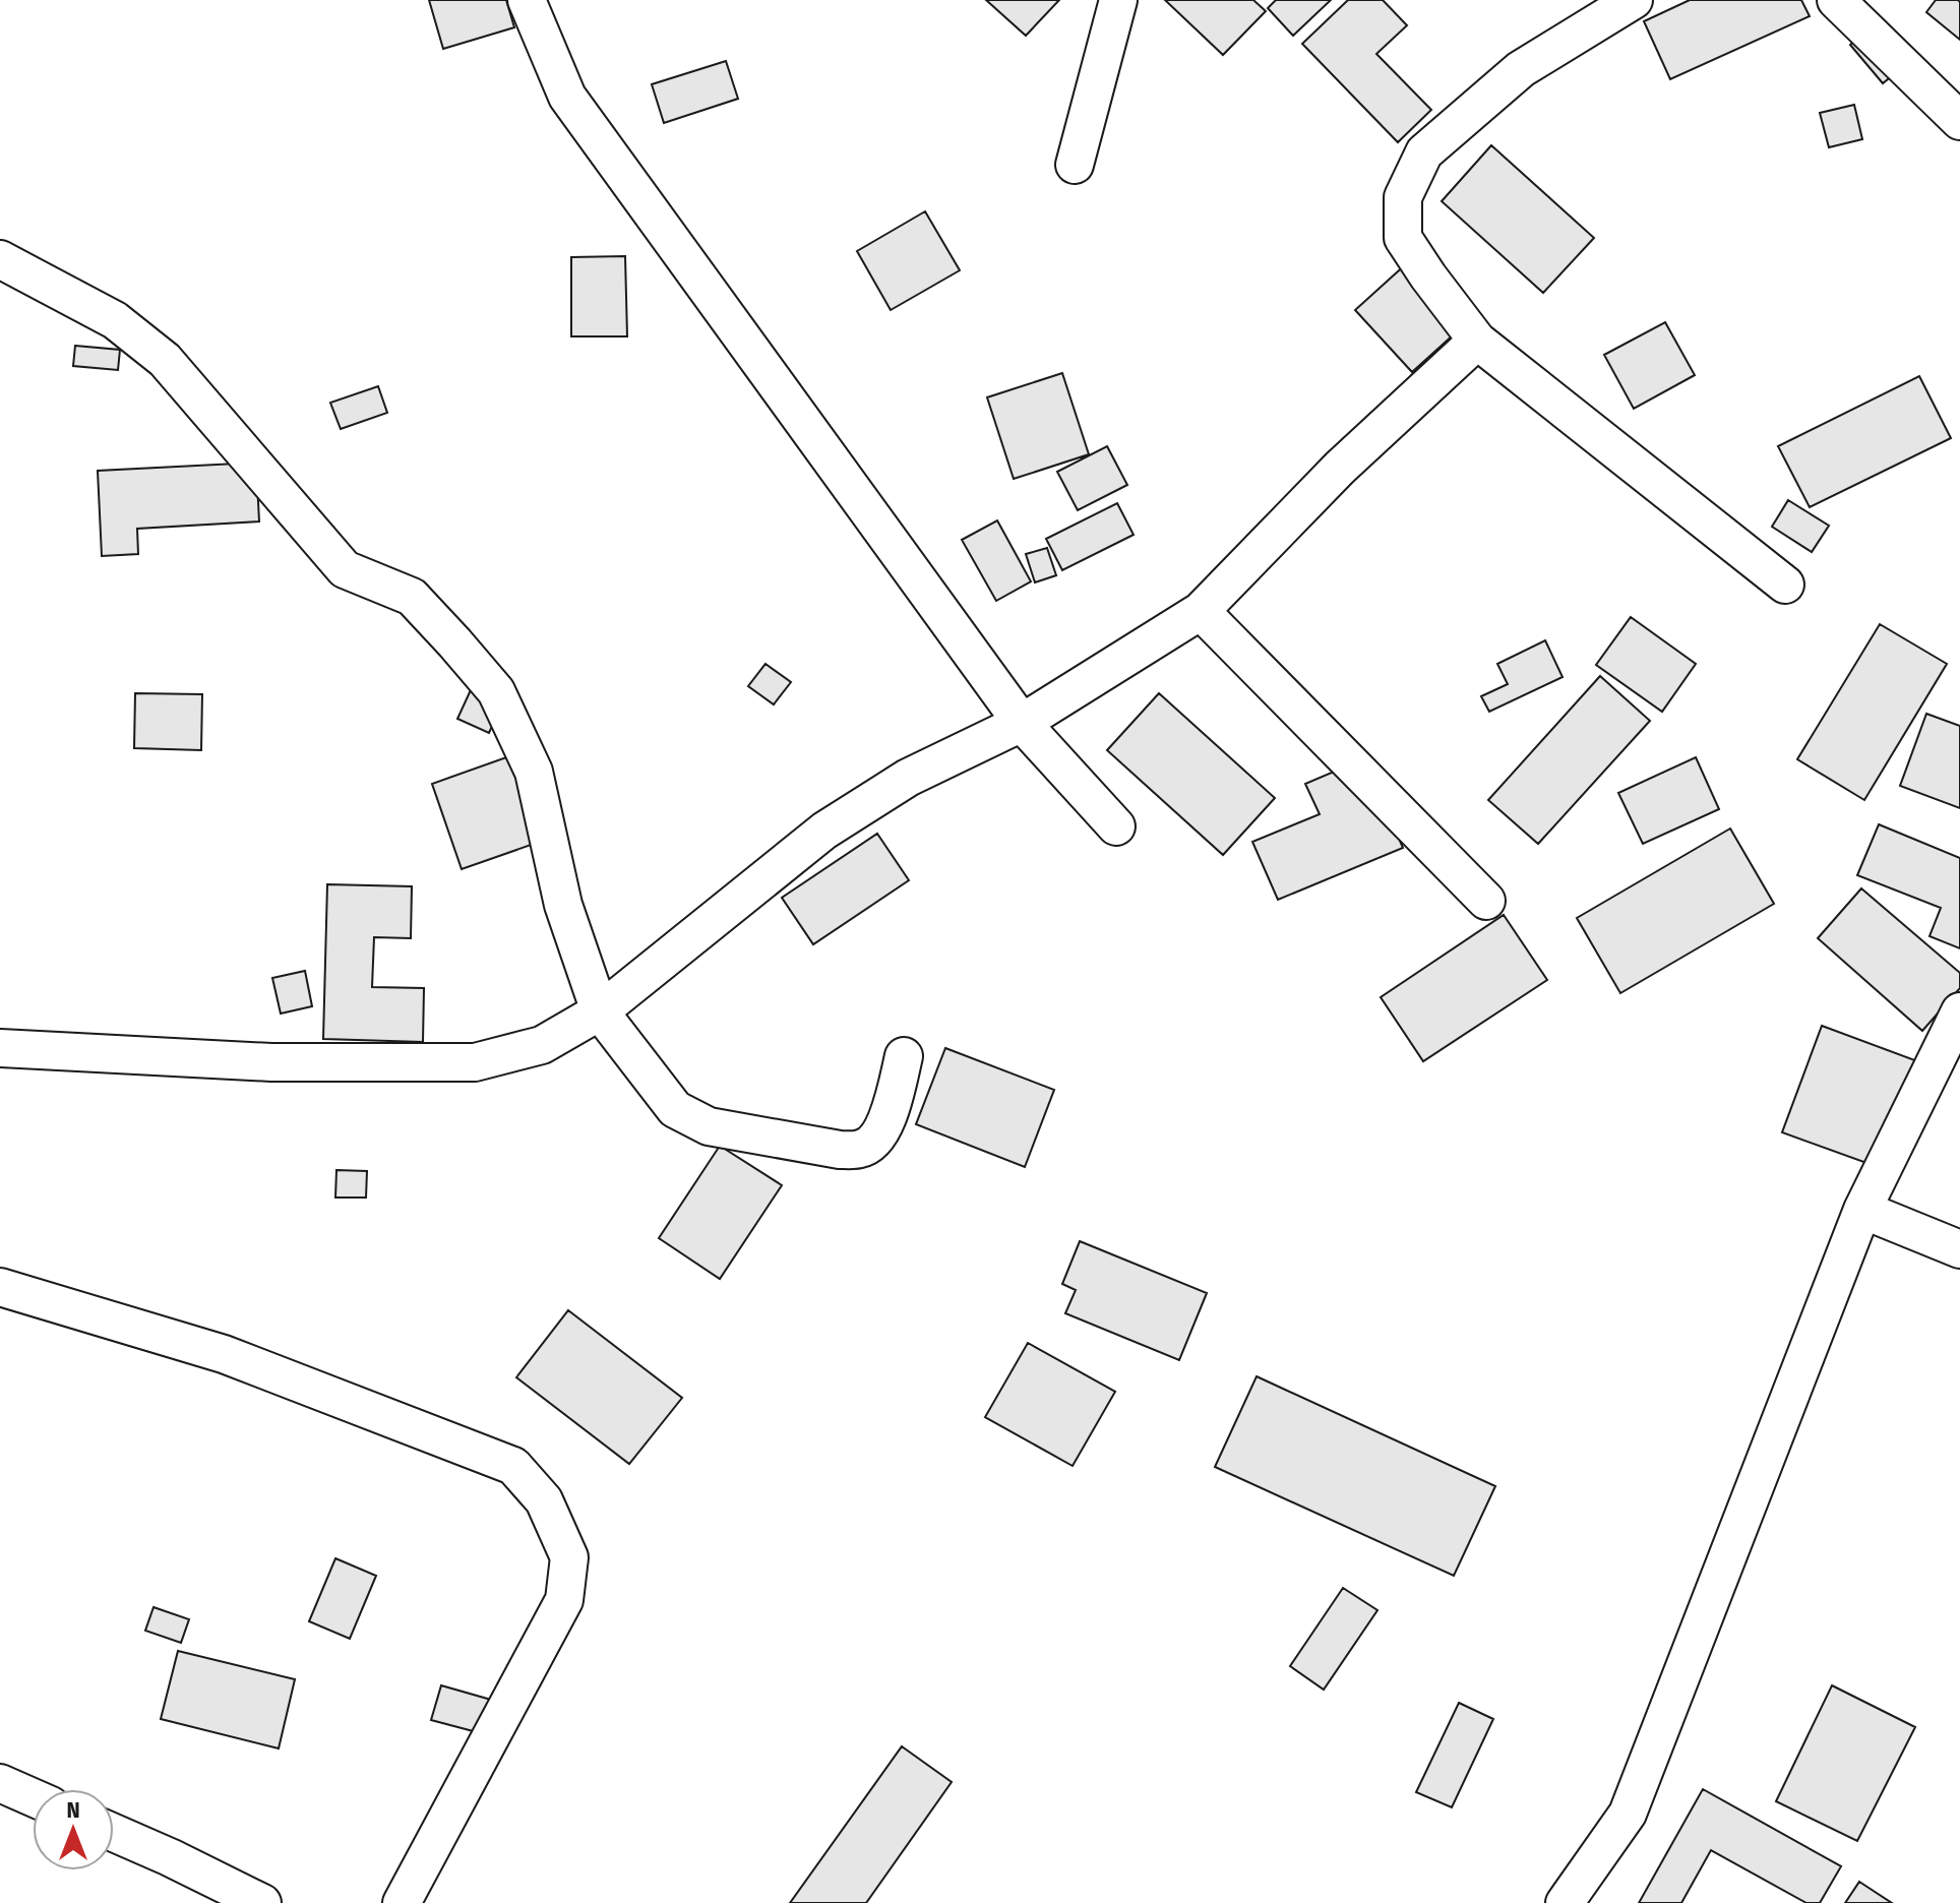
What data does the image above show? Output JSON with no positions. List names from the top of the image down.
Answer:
{
  "north": "top"
}
